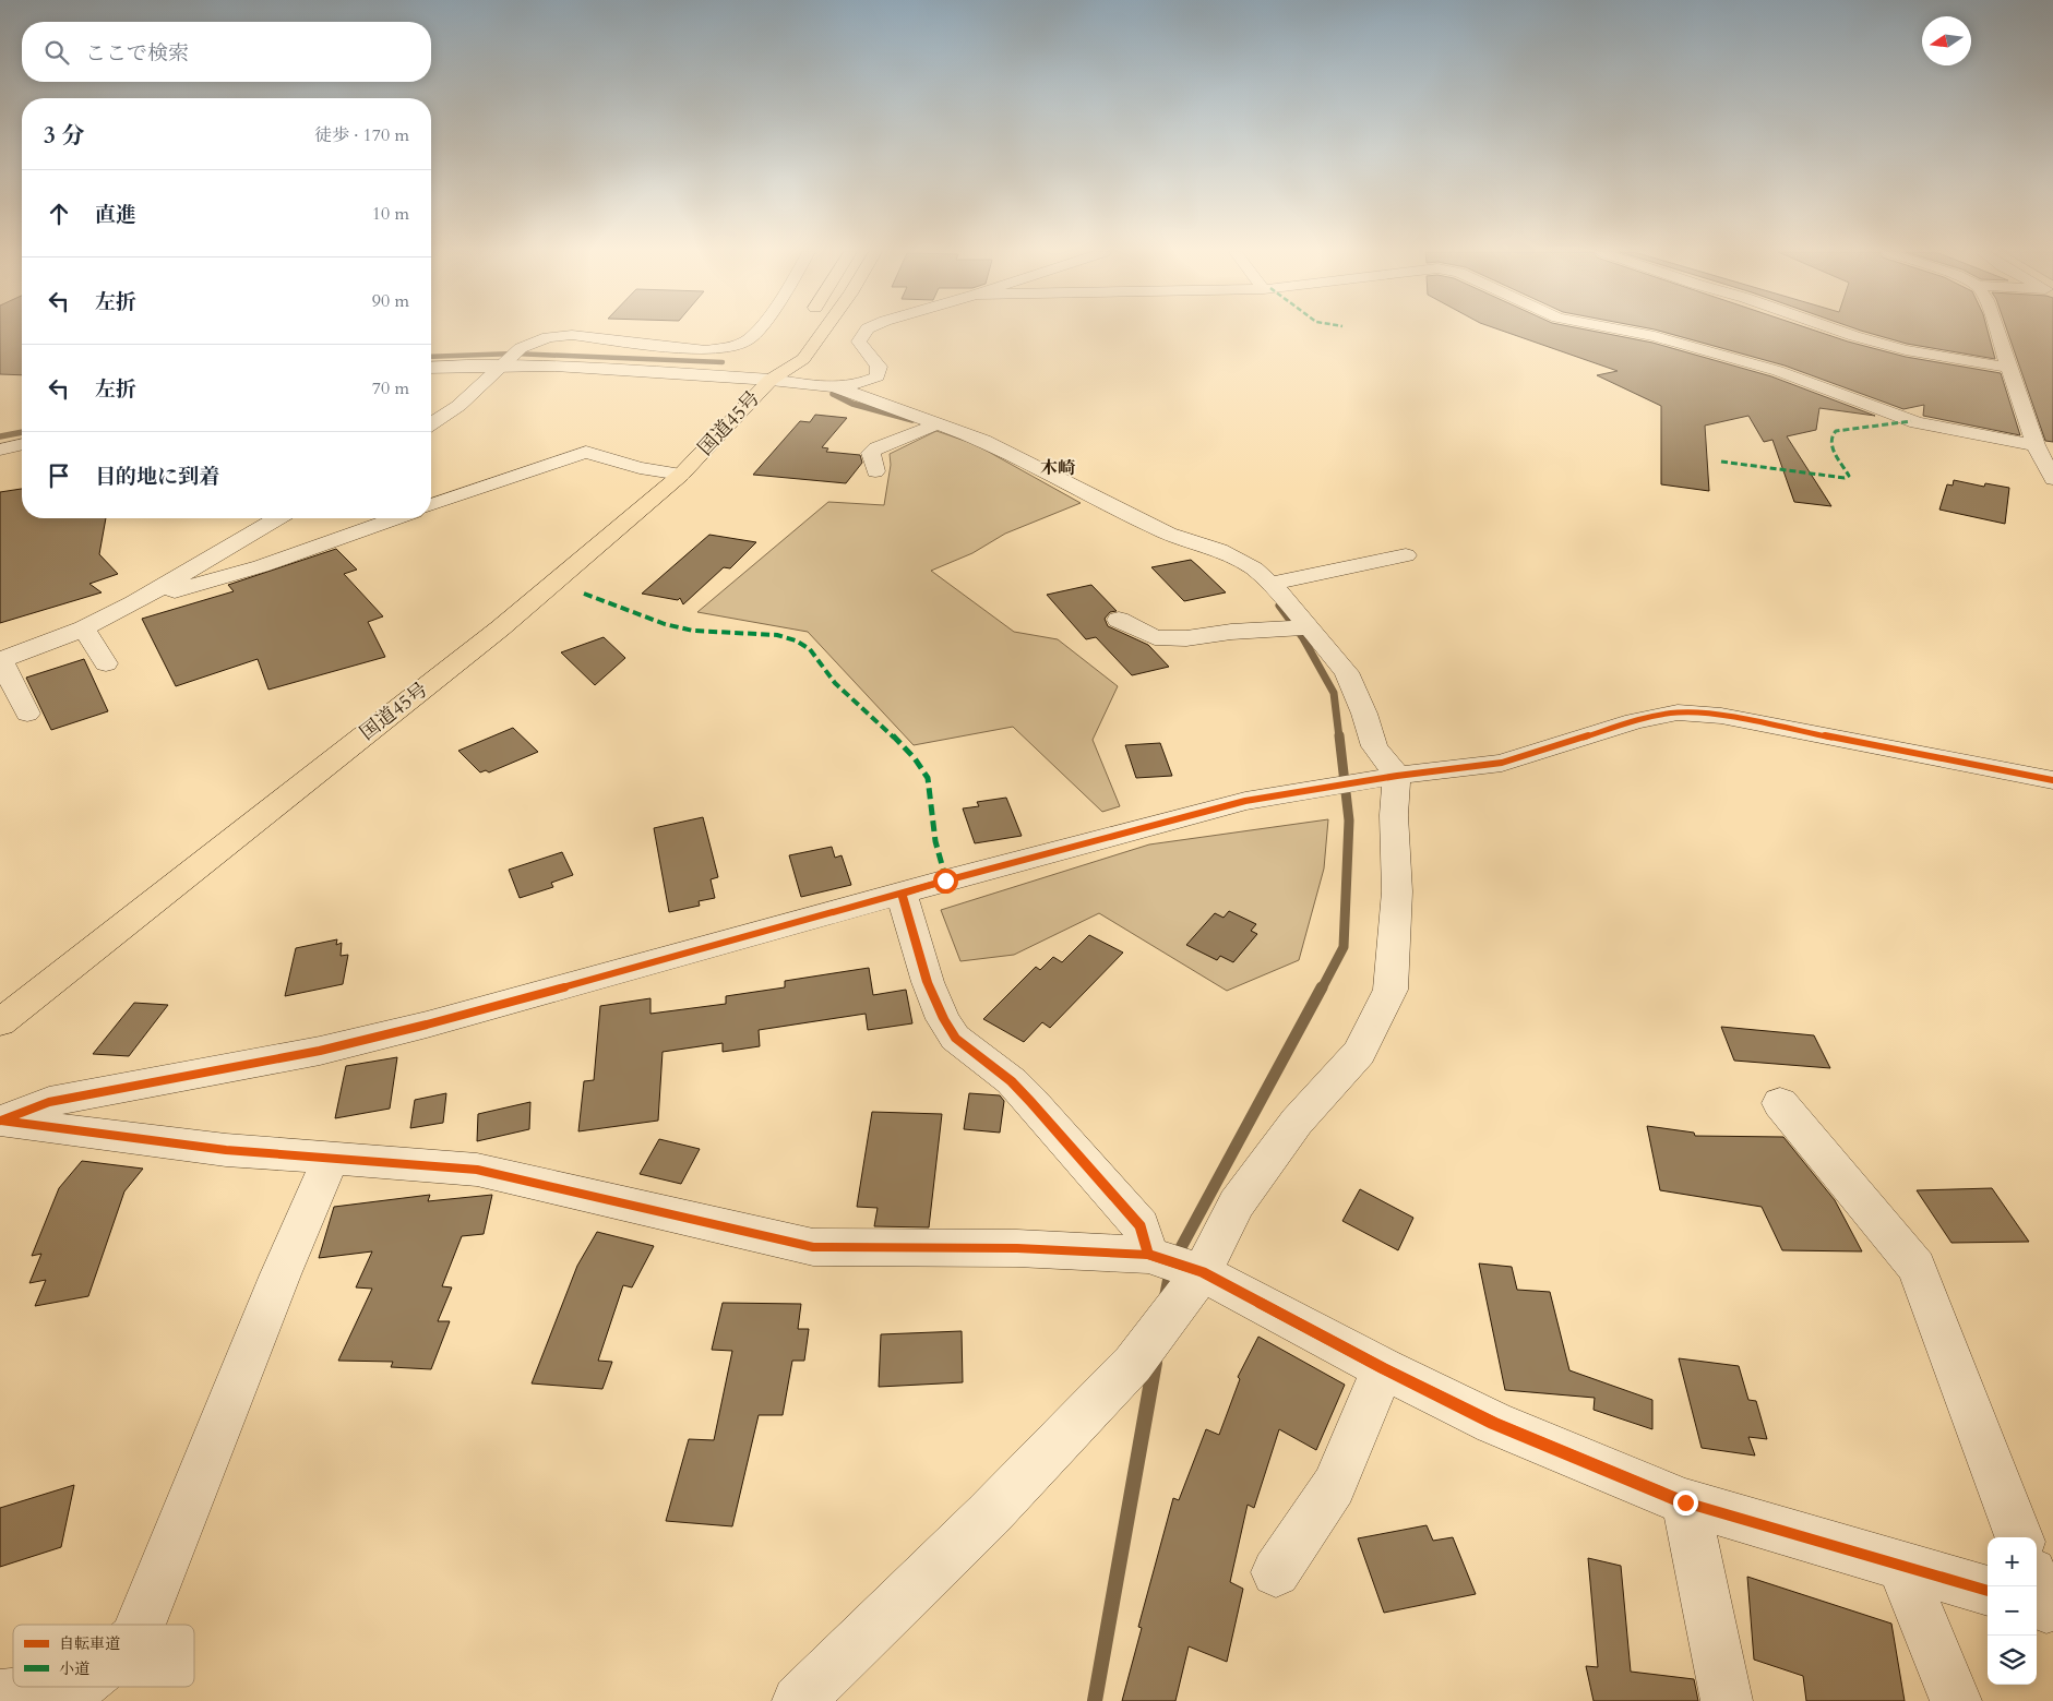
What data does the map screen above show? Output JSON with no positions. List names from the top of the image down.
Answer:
{
  "streets": {
    "highway": ["国道45号"]
  },
  "districts": ["木崎"],
  "legend": ["自転車道", "小道"],
  "north": "left",
  "page": {
    "search": "ここで検索",
    "heading": ["3 分", "徒歩 · 170 m"],
    "list": [
      ["直進", "10 m"],
      ["左折", "90 m"],
      ["左折", "70 m"],
      "目的地に到着"
    ],
    "map_buttons": ["+", "−"]
  }
}
